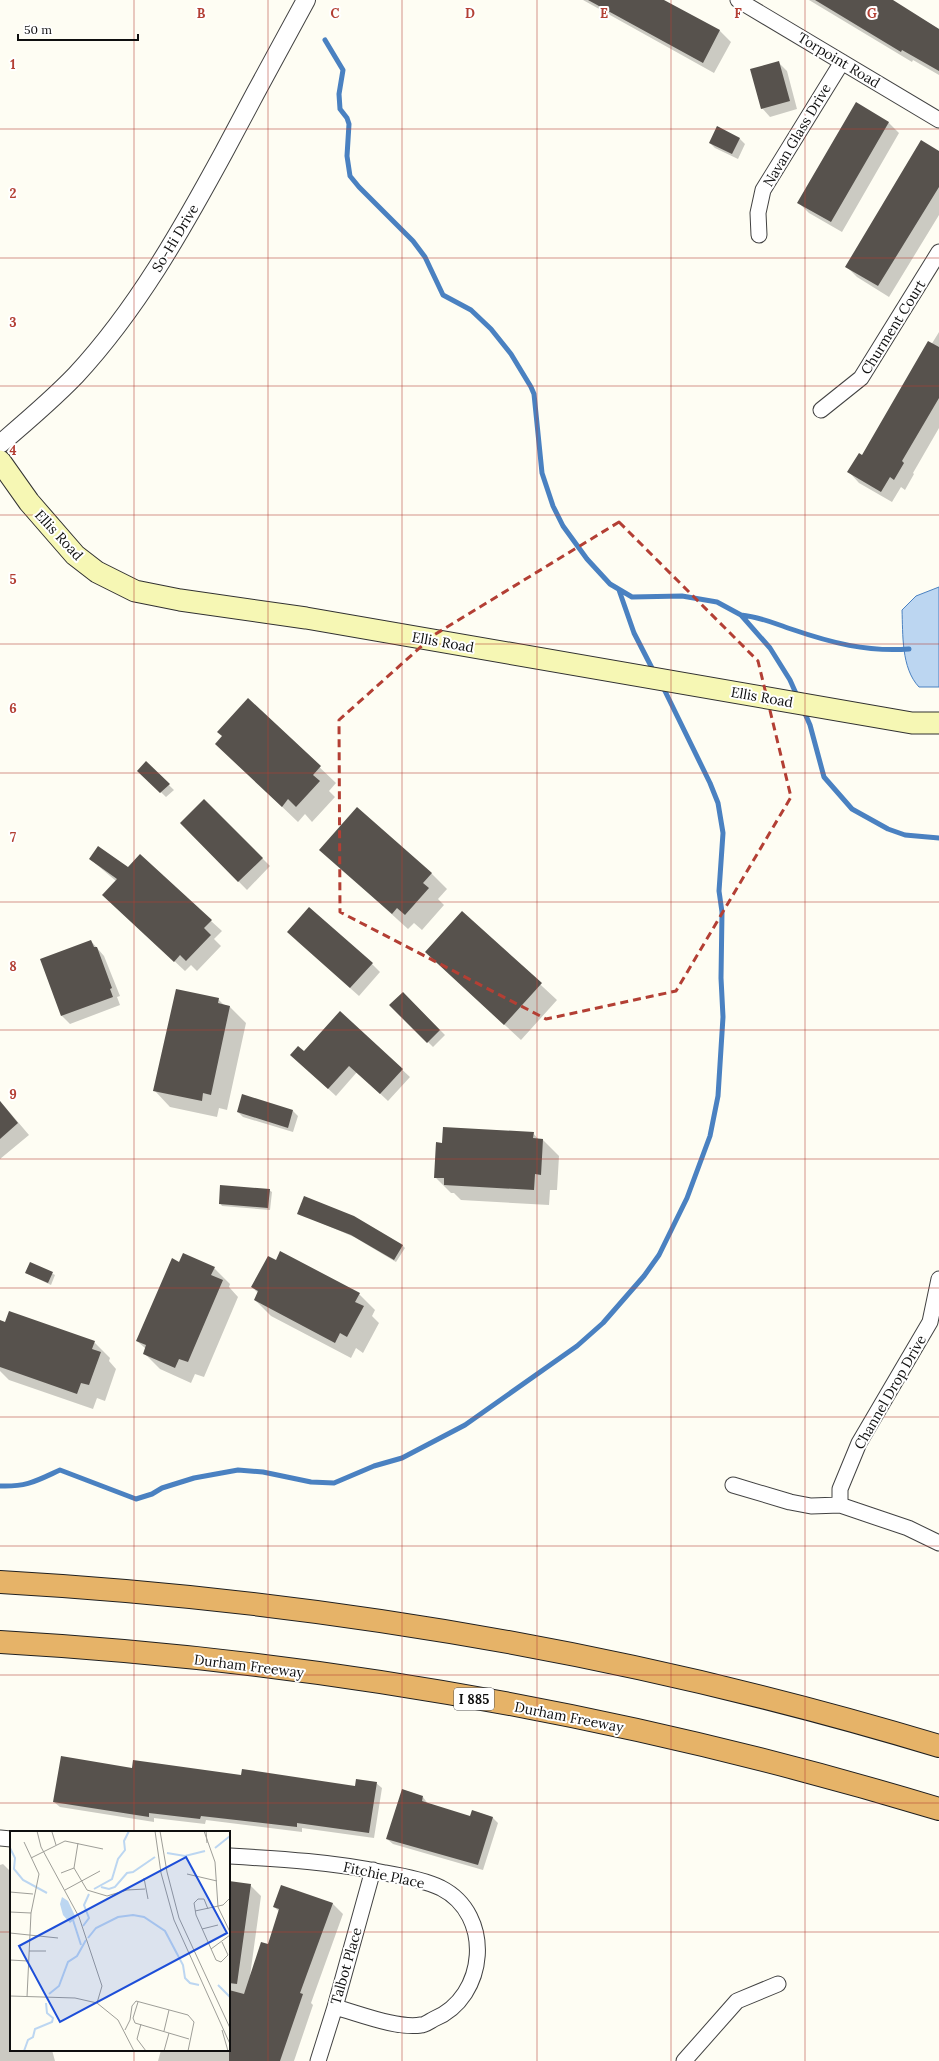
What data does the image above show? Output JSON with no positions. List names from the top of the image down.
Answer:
{
  "streets": {
    "highway": ["Durham Freeway", "I 885"],
    "main road": ["Ellis Road"],
    "street": [
      "Torpoint Road",
      "Navan Glass Drive",
      "So-Hi Drive",
      "Churment Court",
      "Channel Drop Drive",
      "Fitchie Place",
      "Talbot Place"
    ]
  },
  "crossings": [
    ["Torpoint Road", "Navan Glass Drive"],
    ["Fitchie Place", "Talbot Place"]
  ],
  "scale_bar": "50 m",
  "grid": {
    "columns": [
      "B",
      "C",
      "D",
      "E",
      "F",
      "G"
    ],
    "rows": [
      "1",
      "2",
      "3",
      "4",
      "5",
      "6",
      "7",
      "8",
      "9"
    ]
  }
}
